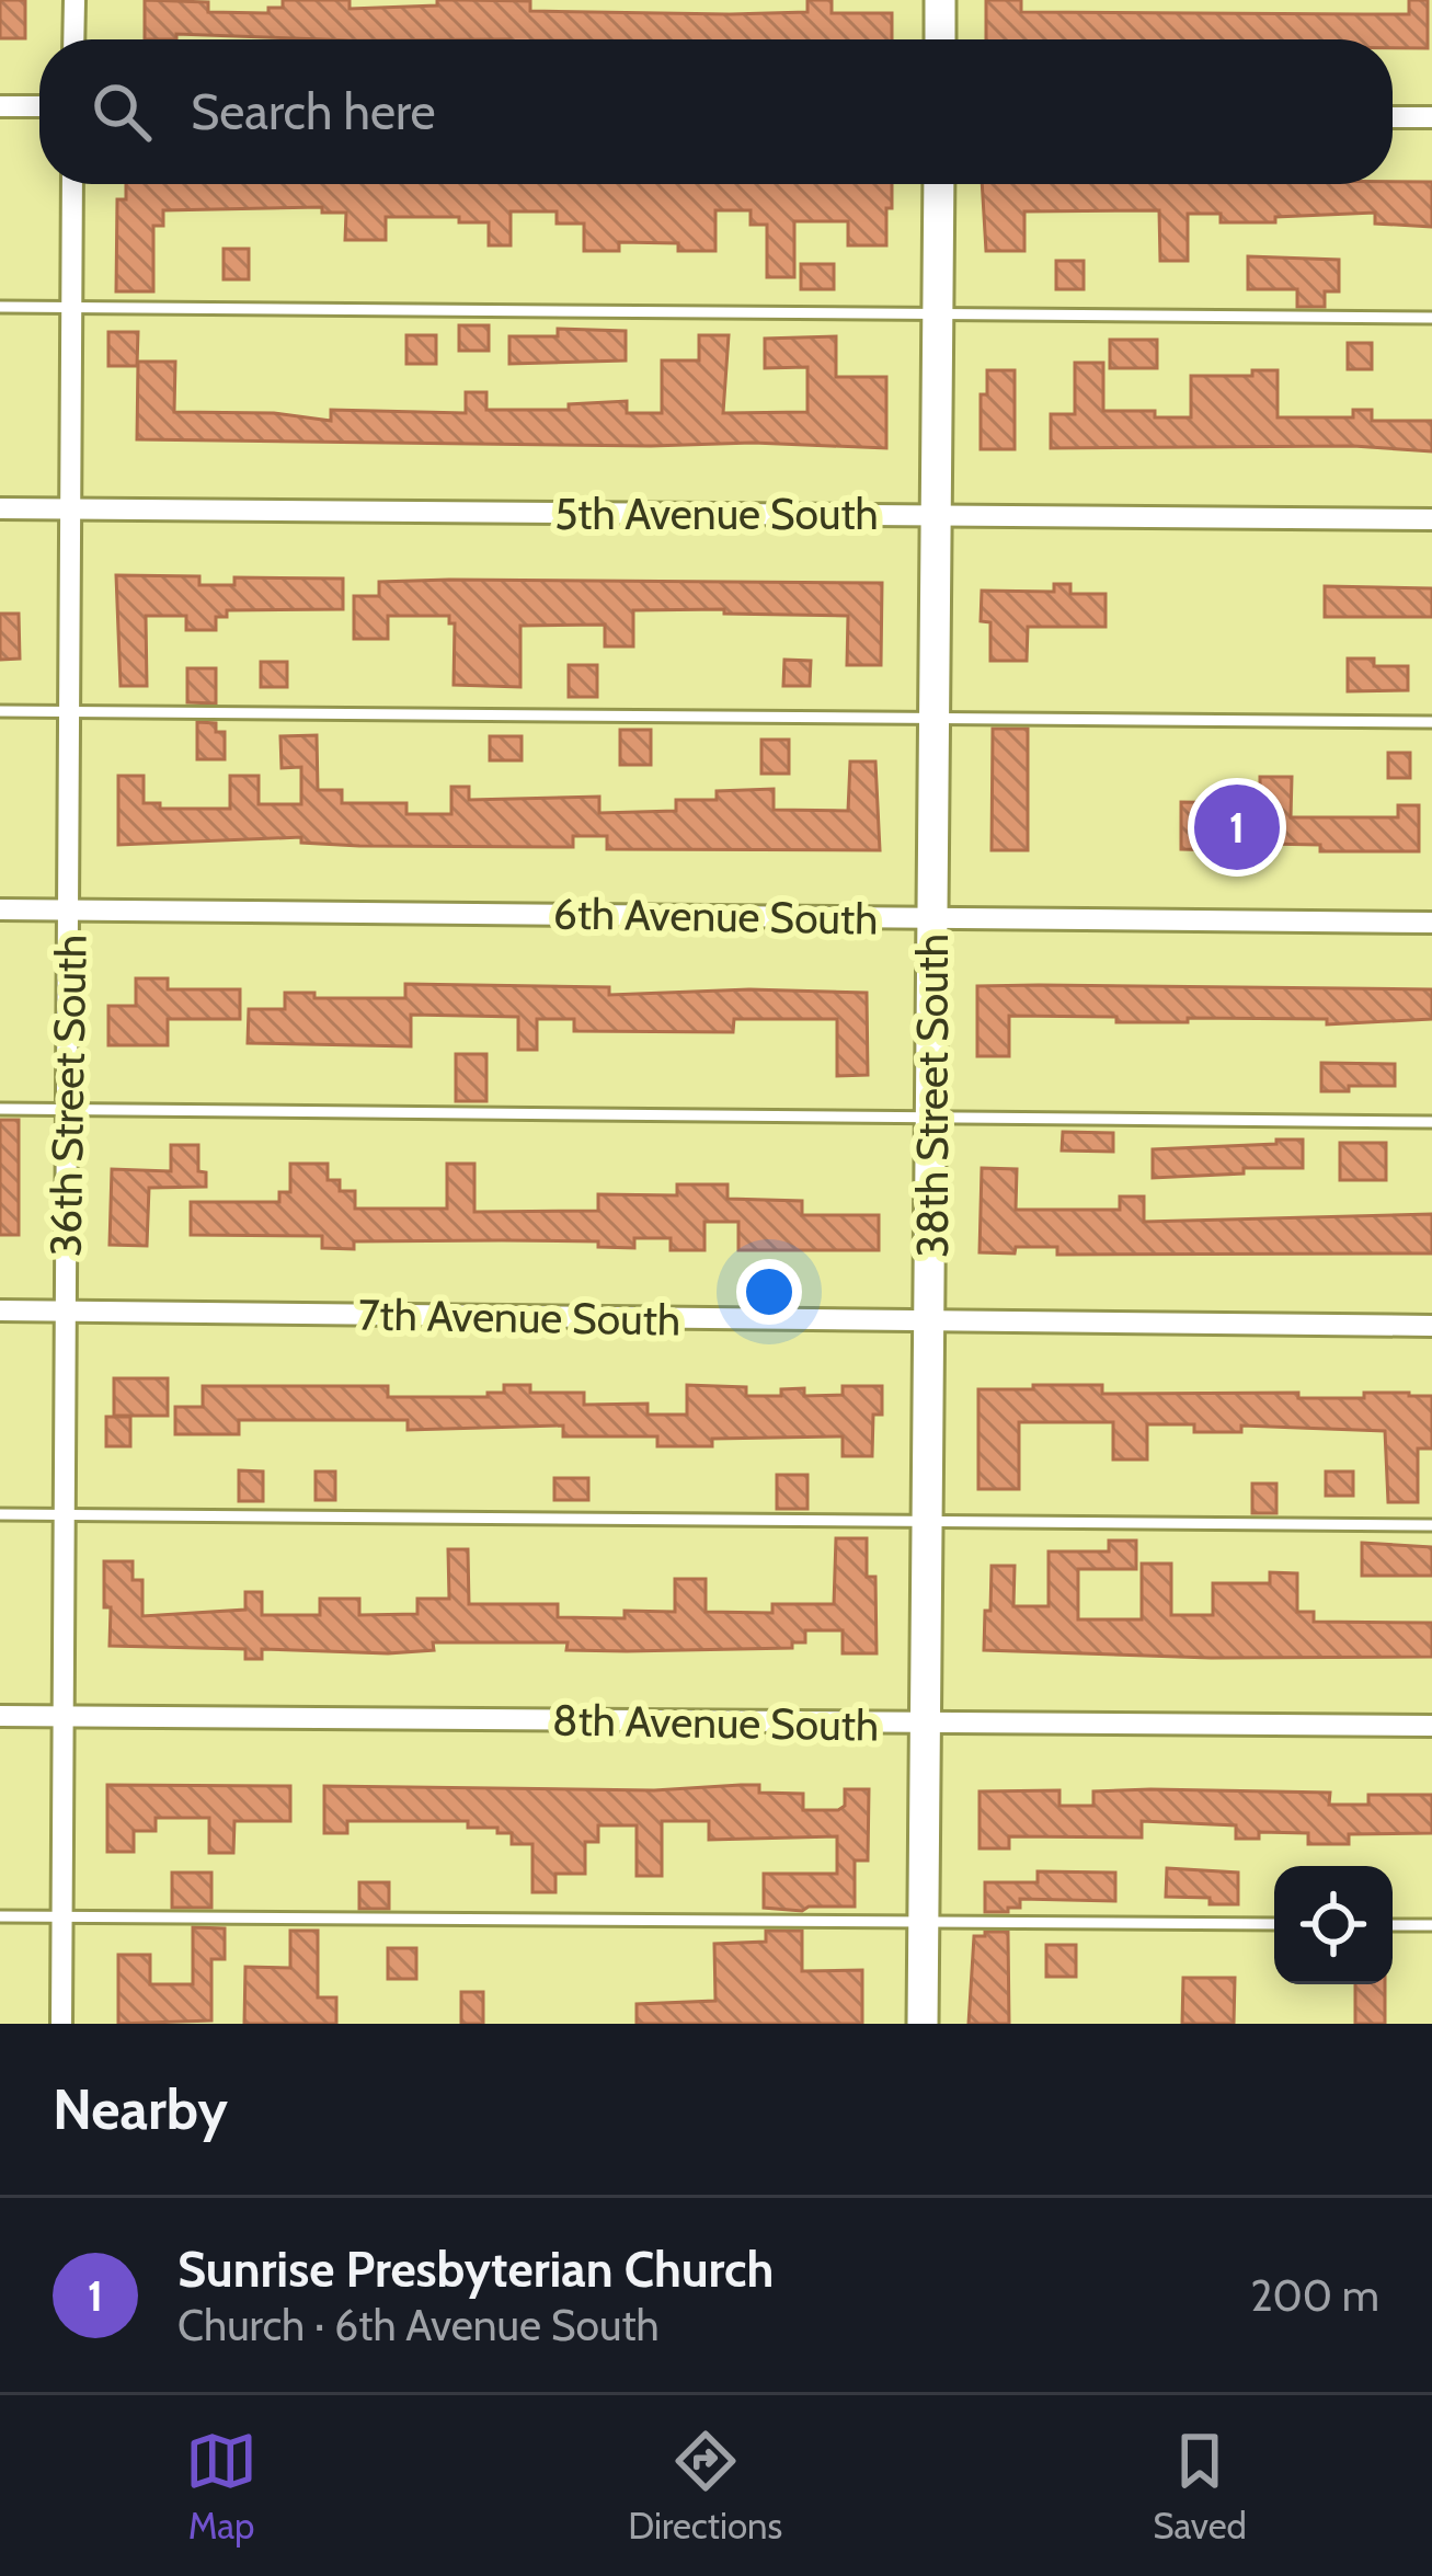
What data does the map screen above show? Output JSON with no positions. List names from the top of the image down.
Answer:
{
  "streets": {
    "main road": ["38th Street South"],
    "street": [
      "5th Avenue South",
      "6th Avenue South",
      "36th Street South",
      "7th Avenue South",
      "8th Avenue South"
    ]
  },
  "crossings": [
    ["5th Avenue South", "36th Street South"],
    ["5th Avenue South", "38th Street South"],
    ["6th Avenue South", "36th Street South"],
    ["6th Avenue South", "38th Street South"],
    ["36th Street South", "7th Avenue South"],
    ["36th Street South", "8th Avenue South"],
    ["38th Street South", "7th Avenue South"],
    ["38th Street South", "8th Avenue South"]
  ],
  "page": {
    "search": "Search here",
    "pins": "1",
    "heading": "Nearby",
    "list": [
      {
        "mark": "1",
        "name": "Sunrise Presbyterian Church",
        "note": "Church · 6th Avenue South",
        "value": "200 m"
      }
    ],
    "nav": ["Map", "Directions", "Saved"]
  }
}
